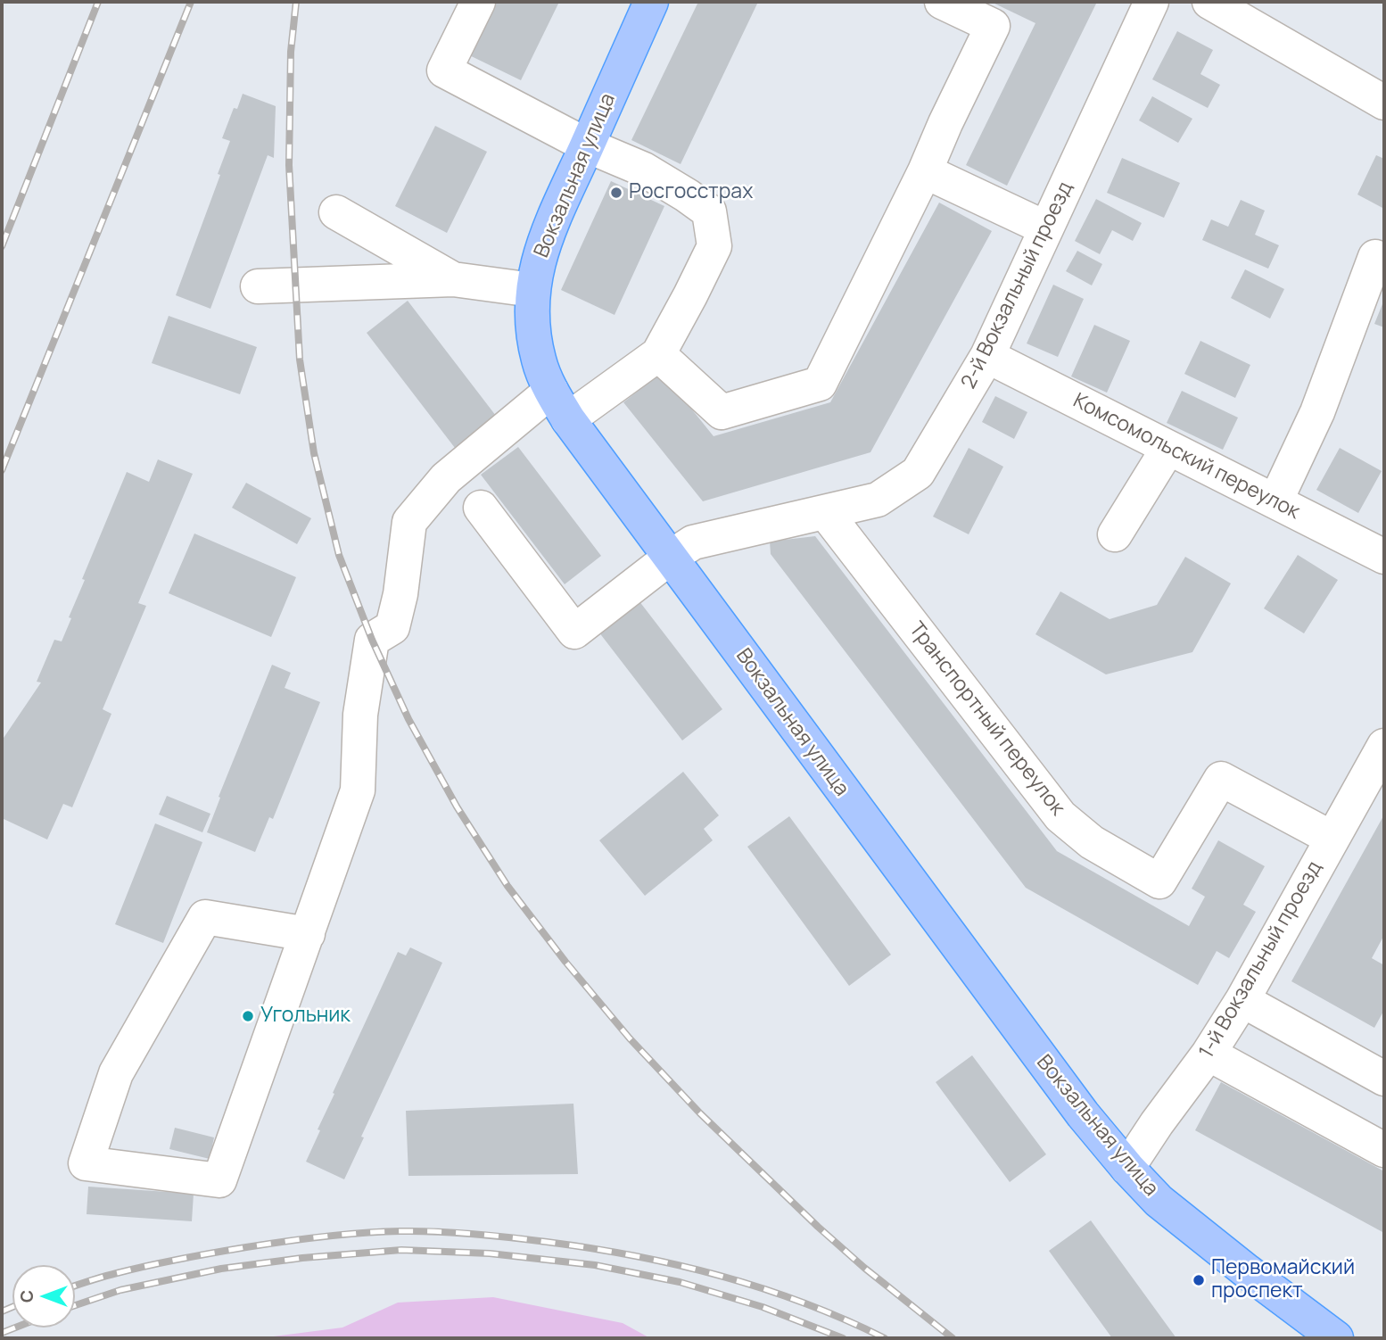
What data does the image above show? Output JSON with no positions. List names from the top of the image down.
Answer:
{
  "streets": {
    "main road": ["Вокзальная улица"],
    "street": [
      "2-й Вокзальный проезд",
      "Комсомольский переулок",
      "Транспортный переулок",
      "1-й Вокзальный проезд"
    ]
  },
  "crossings": [
    ["Вокзальная улица", "2-й Вокзальный проезд"],
    ["Вокзальная улица", "1-й Вокзальный проезд"],
    ["2-й Вокзальный проезд", "Комсомольский переулок"],
    ["2-й Вокзальный проезд", "Транспортный переулок"],
    ["Транспортный переулок", "1-й Вокзальный проезд"]
  ],
  "places": ["Росгосстрах", "Угольник", "Первомайский проспект"],
  "north": "left"
}
